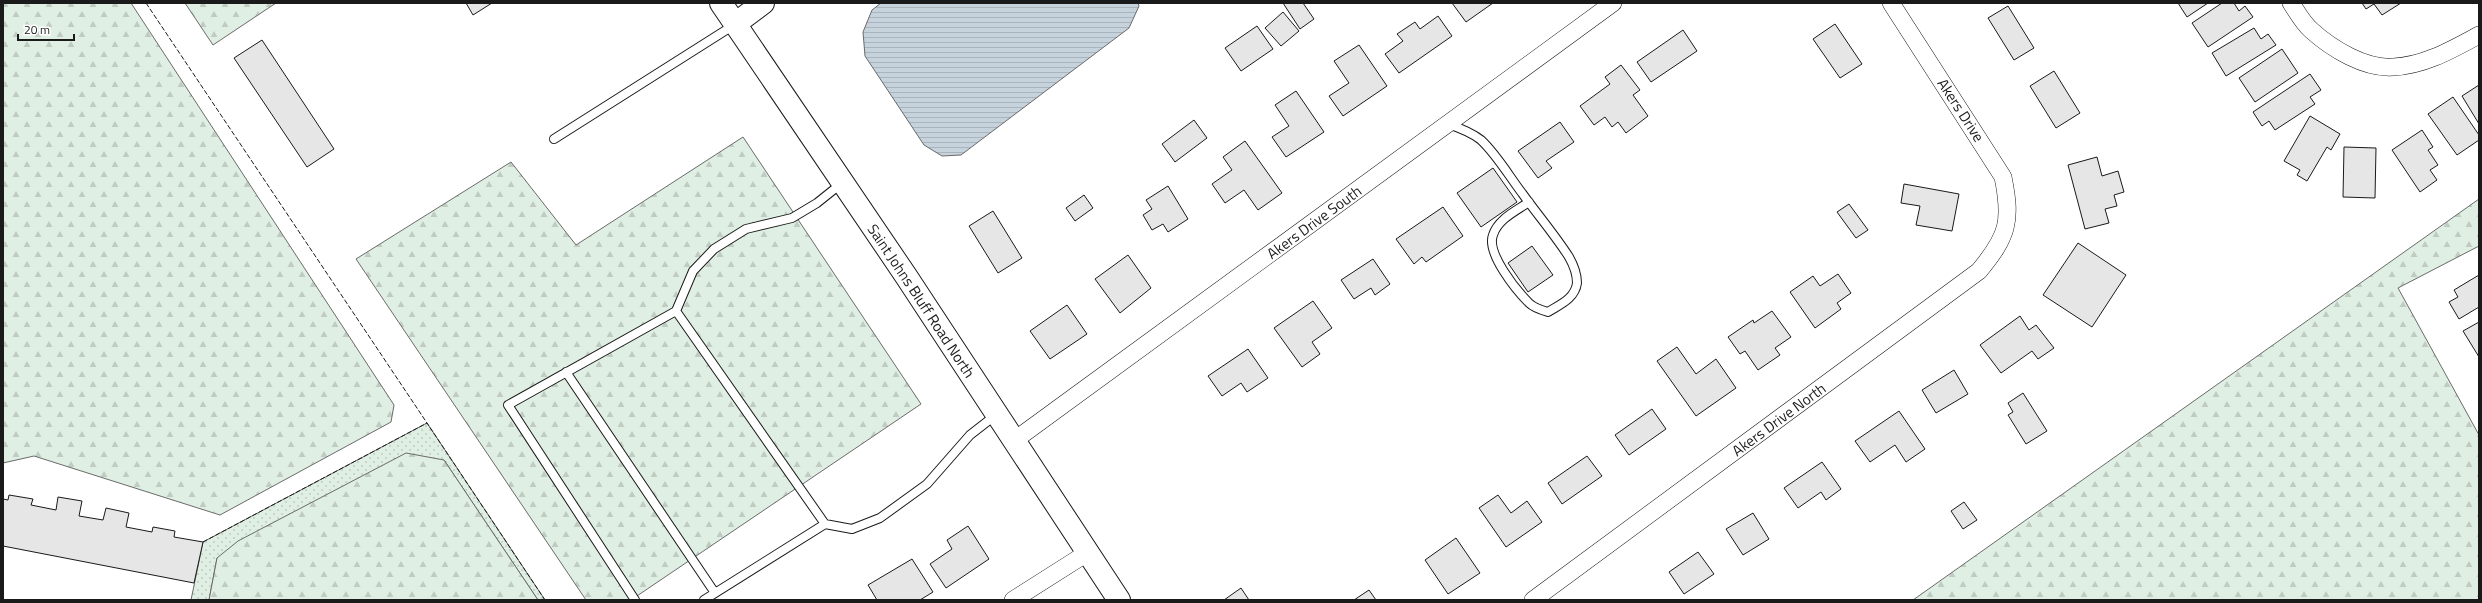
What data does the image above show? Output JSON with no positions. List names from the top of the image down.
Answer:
{
  "streets": {
    "main road": ["Saint Johns Bluff Road North"],
    "street": ["Akers Drive", "Akers Drive South", "Akers Drive North"]
  },
  "crossings": [
    ["Akers Drive", "Akers Drive North"],
    ["Akers Drive South", "Saint Johns Bluff Road North"]
  ],
  "scale_bar": "20 m"
}
